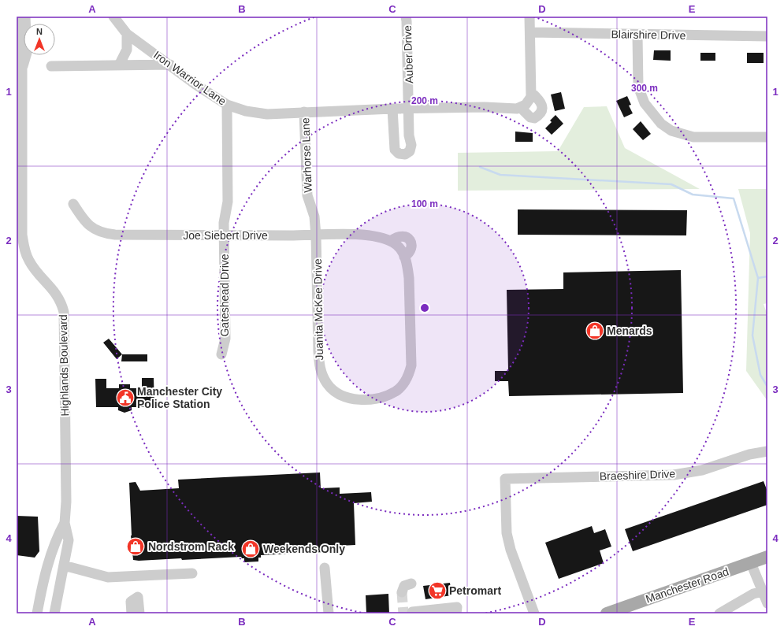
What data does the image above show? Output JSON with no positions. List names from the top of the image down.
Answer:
{
  "streets": {
    "main road": ["Manchester Road"],
    "street": [
      "Blairshire Drive",
      "Auber Drive",
      "Iron Warrior Lane",
      "Warhorse Lane",
      "Joe Siebert Drive",
      "Gateshead Drive",
      "Juanita McKee Drive",
      "Highlands Boulevard",
      "Braeshire Drive"
    ]
  },
  "crossings": [
    ["Blairshire Drive", "Iron Warrior Lane"],
    ["Auber Drive", "Iron Warrior Lane"],
    ["Iron Warrior Lane", "Warhorse Lane"],
    ["Iron Warrior Lane", "Gateshead Drive"],
    ["Warhorse Lane", "Joe Siebert Drive"],
    ["Warhorse Lane", "Juanita McKee Drive"],
    ["Joe Siebert Drive", "Gateshead Drive"],
    ["Joe Siebert Drive", "Juanita McKee Drive"]
  ],
  "places": {
    "shop": ["Menards", "Nordstrom Rack", "Weekends Only"],
    "public building": ["Manchester City Police Station"],
    "supermarket": ["Petromart"]
  },
  "north": "top",
  "grid": {
    "columns": [
      "A",
      "B",
      "C",
      "D",
      "E"
    ],
    "rows": [
      "1",
      "2",
      "3",
      "4"
    ]
  },
  "rings": ["300 m", "200 m", "100 m"]
}
